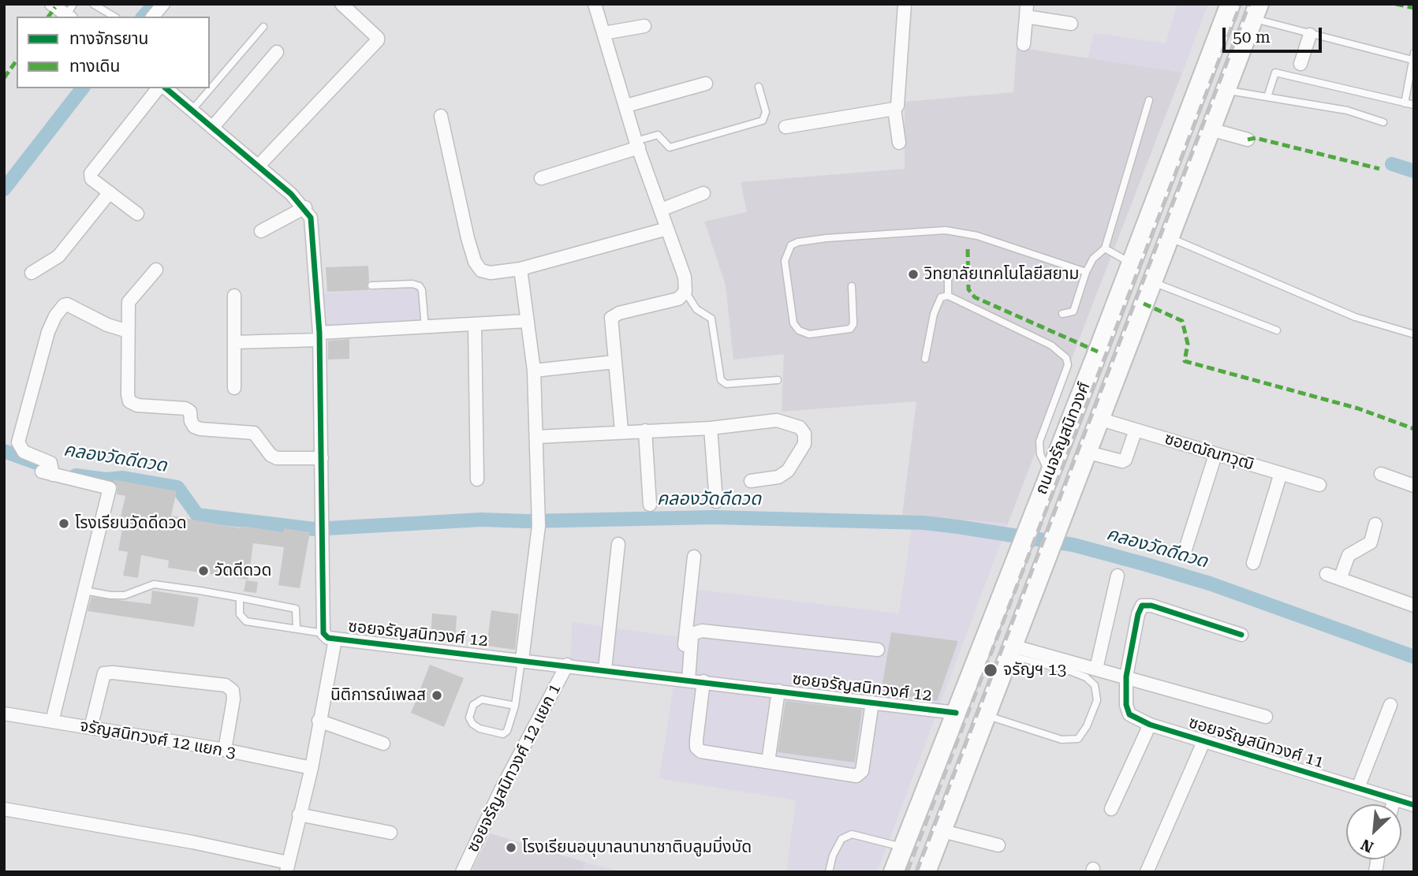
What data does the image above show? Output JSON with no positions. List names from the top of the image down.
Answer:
{
  "streets": {
    "main road": ["ถนนจรัญสนิทวงศ์"],
    "street": [
      "ซอยฒัณฑวุฒิ",
      "ซอยจรัญสนิทวงศ์ 12",
      "จรัญสนิทวงศ์ 12 แยก 3",
      "ซอยจรัญสนิทวงศ์ 11",
      "ซอยจรัญสนิทวงศ์ 12 แยก 1"
    ]
  },
  "crossings": [
    ["ถนนจรัญสนิทวงศ์", "ซอยฒัณฑวุฒิ"],
    ["ถนนจรัญสนิทวงศ์", "ซอยจรัญสนิทวงศ์ 12"],
    ["ซอยจรัญสนิทวงศ์ 12", "ซอยจรัญสนิทวงศ์ 12 แยก 1"]
  ],
  "water": ["คลองวัดดีดวด"],
  "places": [
    "วิทยาลัยเทคโนโลยีสยาม",
    "โรงเรียนวัดดีดวด",
    "วัดดีดวด",
    "จรัญฯ 13",
    "นิติการณ์เพลส",
    "โรงเรียนอนุบาลนานาชาติบลูมมิ่งบัด"
  ],
  "legend": ["ทางจักรยาน", "ทางเดิน"],
  "scale_bar": "50 m",
  "north": "bottom left"
}
